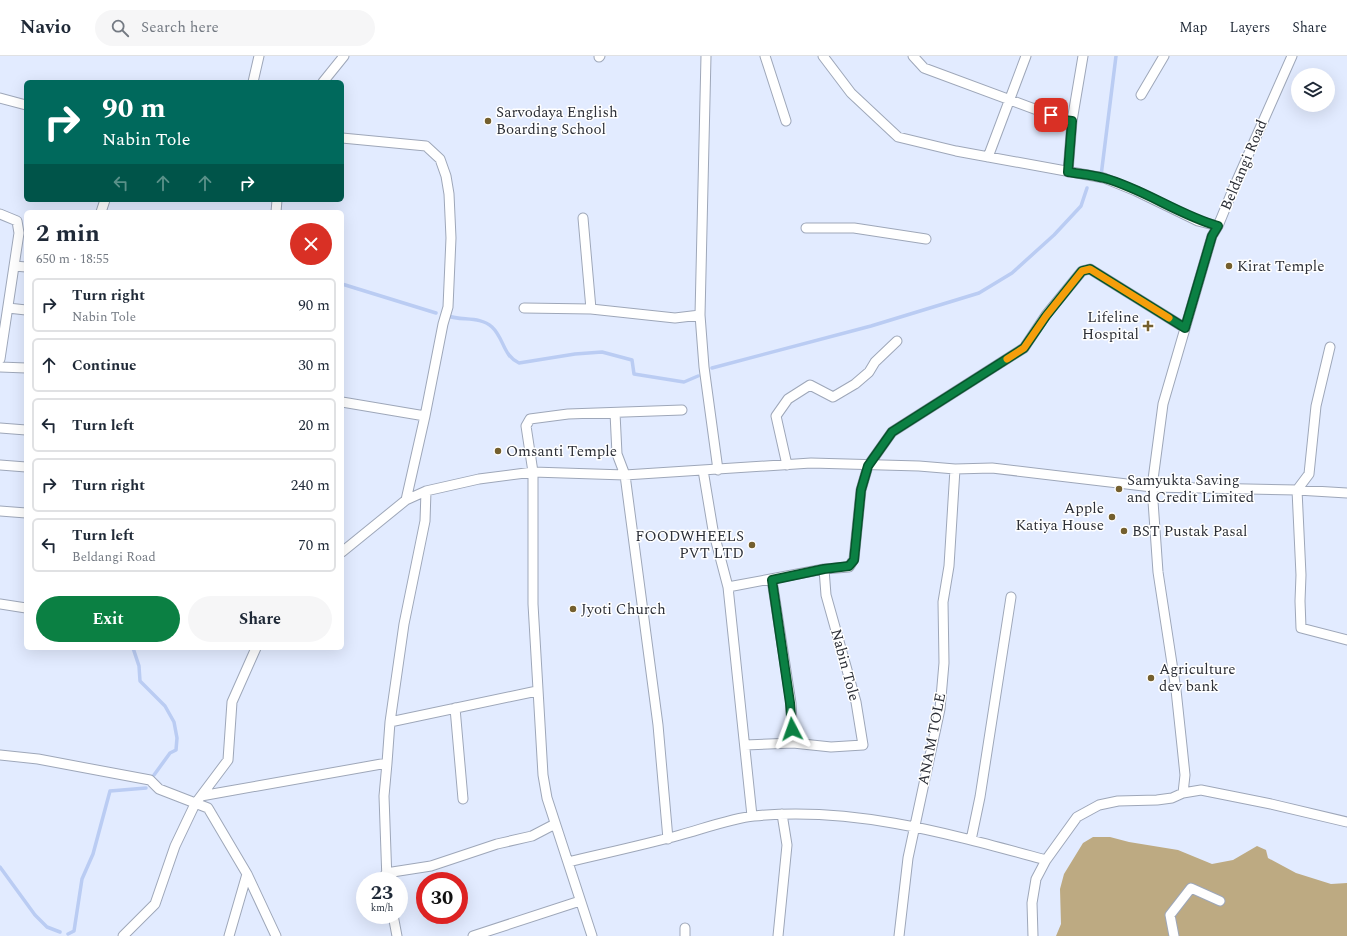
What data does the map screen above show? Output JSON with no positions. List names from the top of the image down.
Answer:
{
  "streets": {
    "street": ["Beldangi Road", "Nabin Tole", "ANAM TOLE"]
  },
  "places": {
    "other": [
      "Sarvodaya English Boarding School",
      "Kirat Temple",
      "Omsanti Temple",
      "Samyukta Saving and Credit Limited",
      "Apple Katiya House",
      "BST Pustak Pasal",
      "FOODWHEELS PVT LTD",
      "Jyoti Church",
      "Agriculture dev bank"
    ],
    "health": ["Lifeline Hospital"]
  },
  "page": {
    "header": "Navio",
    "search": "Search here",
    "nav": ["Map", "Layers", "Share"],
    "turn": ["90 m", "Nabin Tole"],
    "heading": ["2 min", "650 m · 18:55"],
    "list": [
      {
        "name": "Turn right",
        "note": "Nabin Tole",
        "value": "90 m"
      },
      {
        "name": "Continue",
        "value": "30 m"
      },
      {
        "name": "Turn left",
        "value": "20 m"
      },
      {
        "name": "Turn right",
        "value": "240 m"
      },
      {
        "name": "Turn left",
        "note": "Beldangi Road",
        "value": "70 m"
      }
    ],
    "buttons": ["Exit", "Share"],
    "speed": "23 km/h",
    "limit": "30"
  }
}
